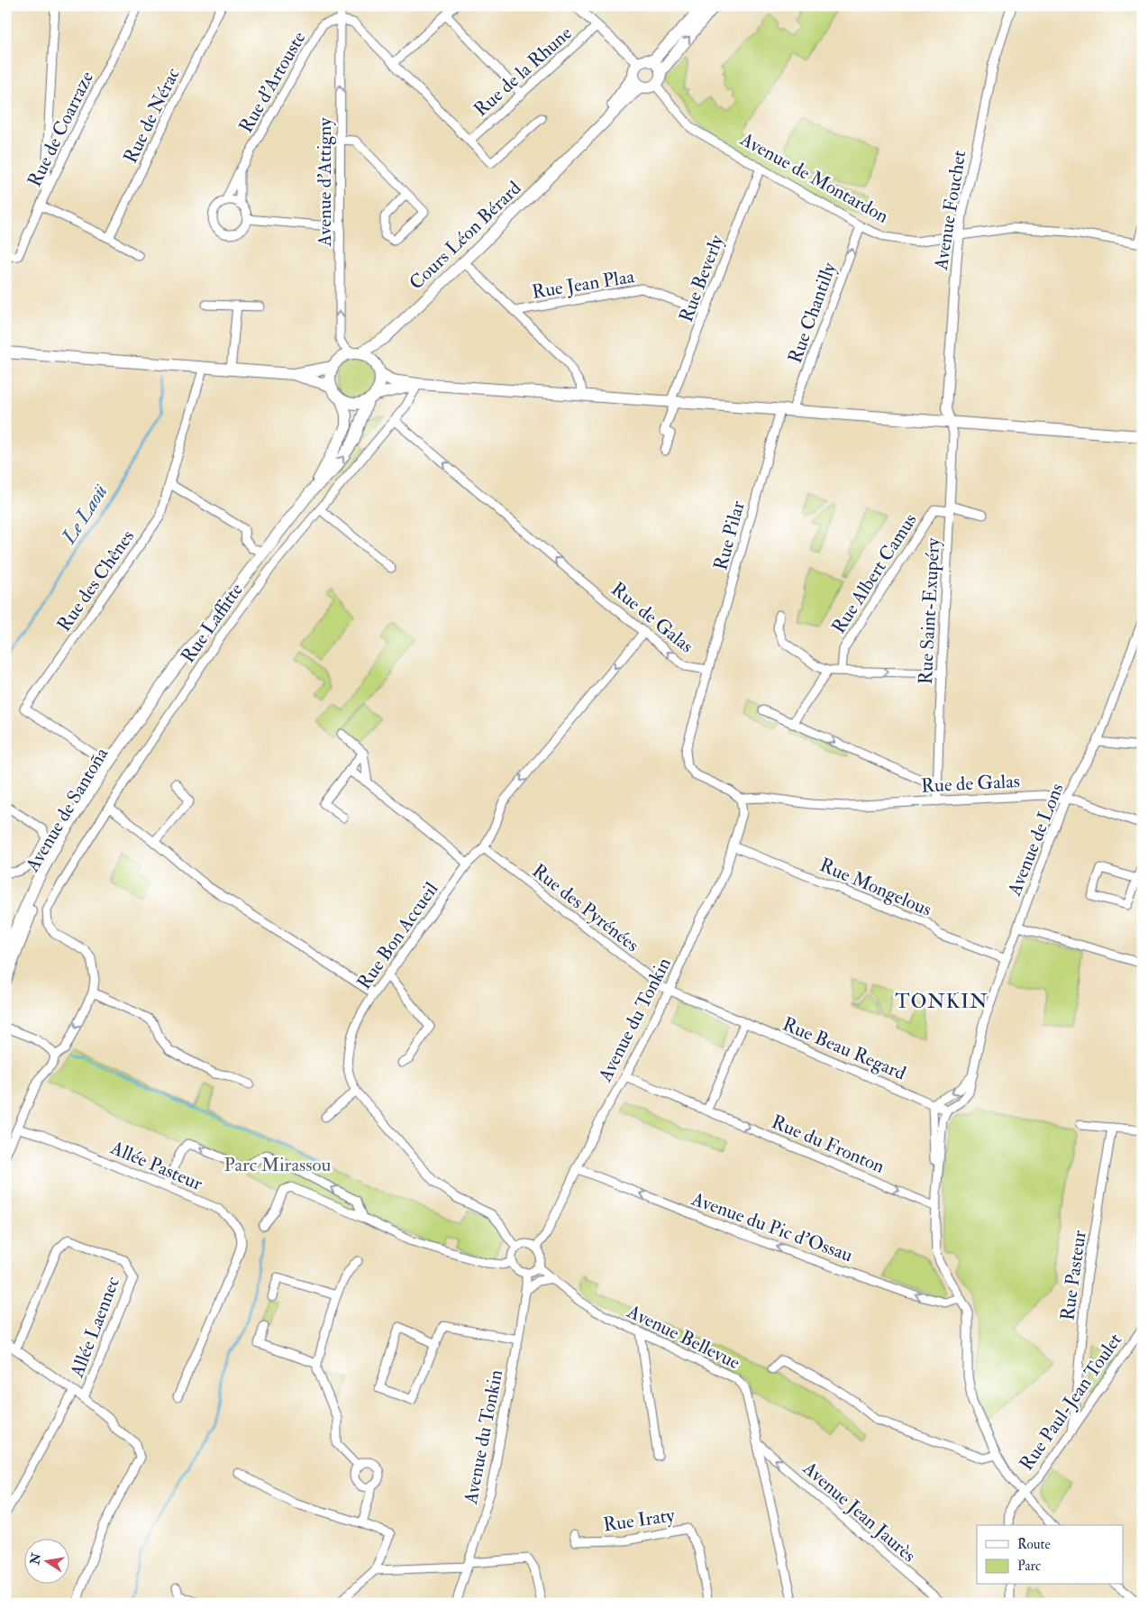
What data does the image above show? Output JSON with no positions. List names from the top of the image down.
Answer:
{
  "streets": {
    "main road": ["Cours Léon Bérard", "Avenue de Santoña"],
    "street": [
      "Rue de la Rhune",
      "Rue d'Artouste",
      "Rue de Nérac",
      "Rue de Coarraze",
      "Avenue de Montardon",
      "Avenue d'Attigny",
      "Avenue Fouchet",
      "Rue Beverly",
      "Rue Jean Plaa",
      "Rue Chantilly",
      "Rue Pilar",
      "Rue Albert Camus",
      "Rue des Chênes",
      "Rue Saint-Exupéry",
      "Rue de Galas",
      "Rue Laffitte",
      "Avenue de Lons",
      "Rue Mongelous",
      "Rue des Pyrénées",
      "Rue Bon Accueil",
      "Avenue du Tonkin",
      "Rue Beau Regard",
      "Rue du Fronton",
      "Allée Pasteur",
      "Avenue du Pic d'Ossau",
      "Rue Pasteur",
      "Allée Laennec",
      "Avenue Bellevue",
      "Rue Paul-Jean Toulet",
      "Avenue Jean Jaurès",
      "Rue Iraty"
    ]
  },
  "crossings": [
    ["Rue d'Artouste", "Avenue d'Attigny"],
    ["Avenue de Montardon", "Avenue Fouchet"],
    ["Avenue de Montardon", "Cours Léon Bérard"],
    ["Avenue de Montardon", "Rue Beverly"],
    ["Avenue de Montardon", "Rue Chantilly"],
    ["Avenue d'Attigny", "Cours Léon Bérard"],
    ["Avenue d'Attigny", "Avenue de Santoña"],
    ["Avenue Fouchet", "Rue Saint-Exupéry"],
    ["Cours Léon Bérard", "Avenue de Santoña"],
    ["Rue Beverly", "Rue Jean Plaa"],
    ["Rue Pilar", "Rue de Galas"],
    ["Rue Albert Camus", "Rue Saint-Exupéry"],
    ["Rue des Chênes", "Avenue de Santoña"],
    ["Rue Saint-Exupéry", "Rue de Galas"],
    ["Rue de Galas", "Rue Laffitte"],
    ["Rue de Galas", "Avenue de Lons"],
    ["Rue de Galas", "Rue Bon Accueil"],
    ["Rue de Galas", "Avenue du Tonkin"],
    ["Avenue de Lons", "Rue Mongelous"],
    ["Avenue de Lons", "Rue Beau Regard"],
    ["Rue Mongelous", "Avenue du Tonkin"],
    ["Rue des Pyrénées", "Rue Bon Accueil"],
    ["Rue des Pyrénées", "Avenue du Tonkin"],
    ["Rue des Pyrénées", "Rue Beau Regard"],
    ["Rue Bon Accueil", "Avenue du Tonkin"],
    ["Rue Bon Accueil", "Avenue Bellevue"],
    ["Avenue du Tonkin", "Rue du Fronton"],
    ["Avenue du Tonkin", "Avenue du Pic d'Ossau"],
    ["Avenue du Tonkin", "Avenue Bellevue"],
    ["Rue Pasteur", "Rue Paul-Jean Toulet"],
    ["Avenue Bellevue", "Avenue Jean Jaurès"]
  ],
  "one_way": [
    "Avenue d'Attigny",
    "Rue Chantilly",
    "Rue de Galas",
    "Rue du Fronton",
    "Avenue du Pic d'Ossau",
    "Avenue Jean Jaurès"
  ],
  "districts": ["TONKIN"],
  "water": ["Le Laoü"],
  "parks": ["Parc Mirassou"],
  "legend": ["Route", "Parc"],
  "north": "left"
}
